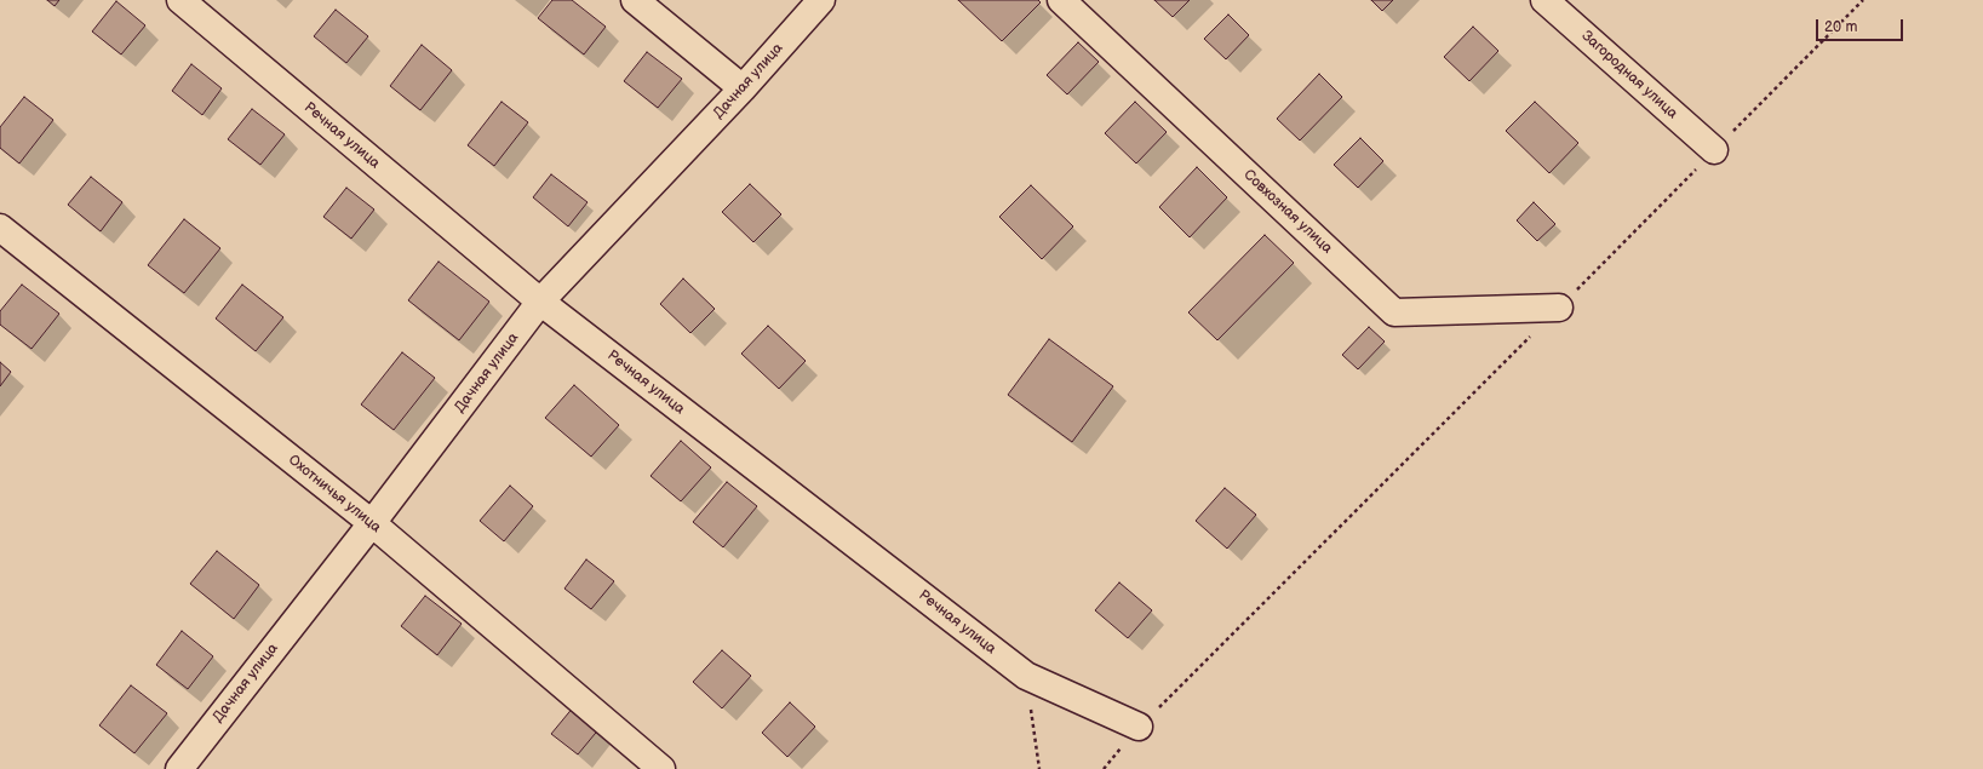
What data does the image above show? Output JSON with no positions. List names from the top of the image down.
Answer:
{
  "streets": {
    "street": [
      "Загородная улица",
      "Дачная улица",
      "Речная улица",
      "Совхозная улица",
      "Охотничья улица"
    ]
  },
  "crossings": [
    ["Дачная улица", "Речная улица"],
    ["Дачная улица", "Охотничья улица"]
  ],
  "scale_bar": "20 m"
}
